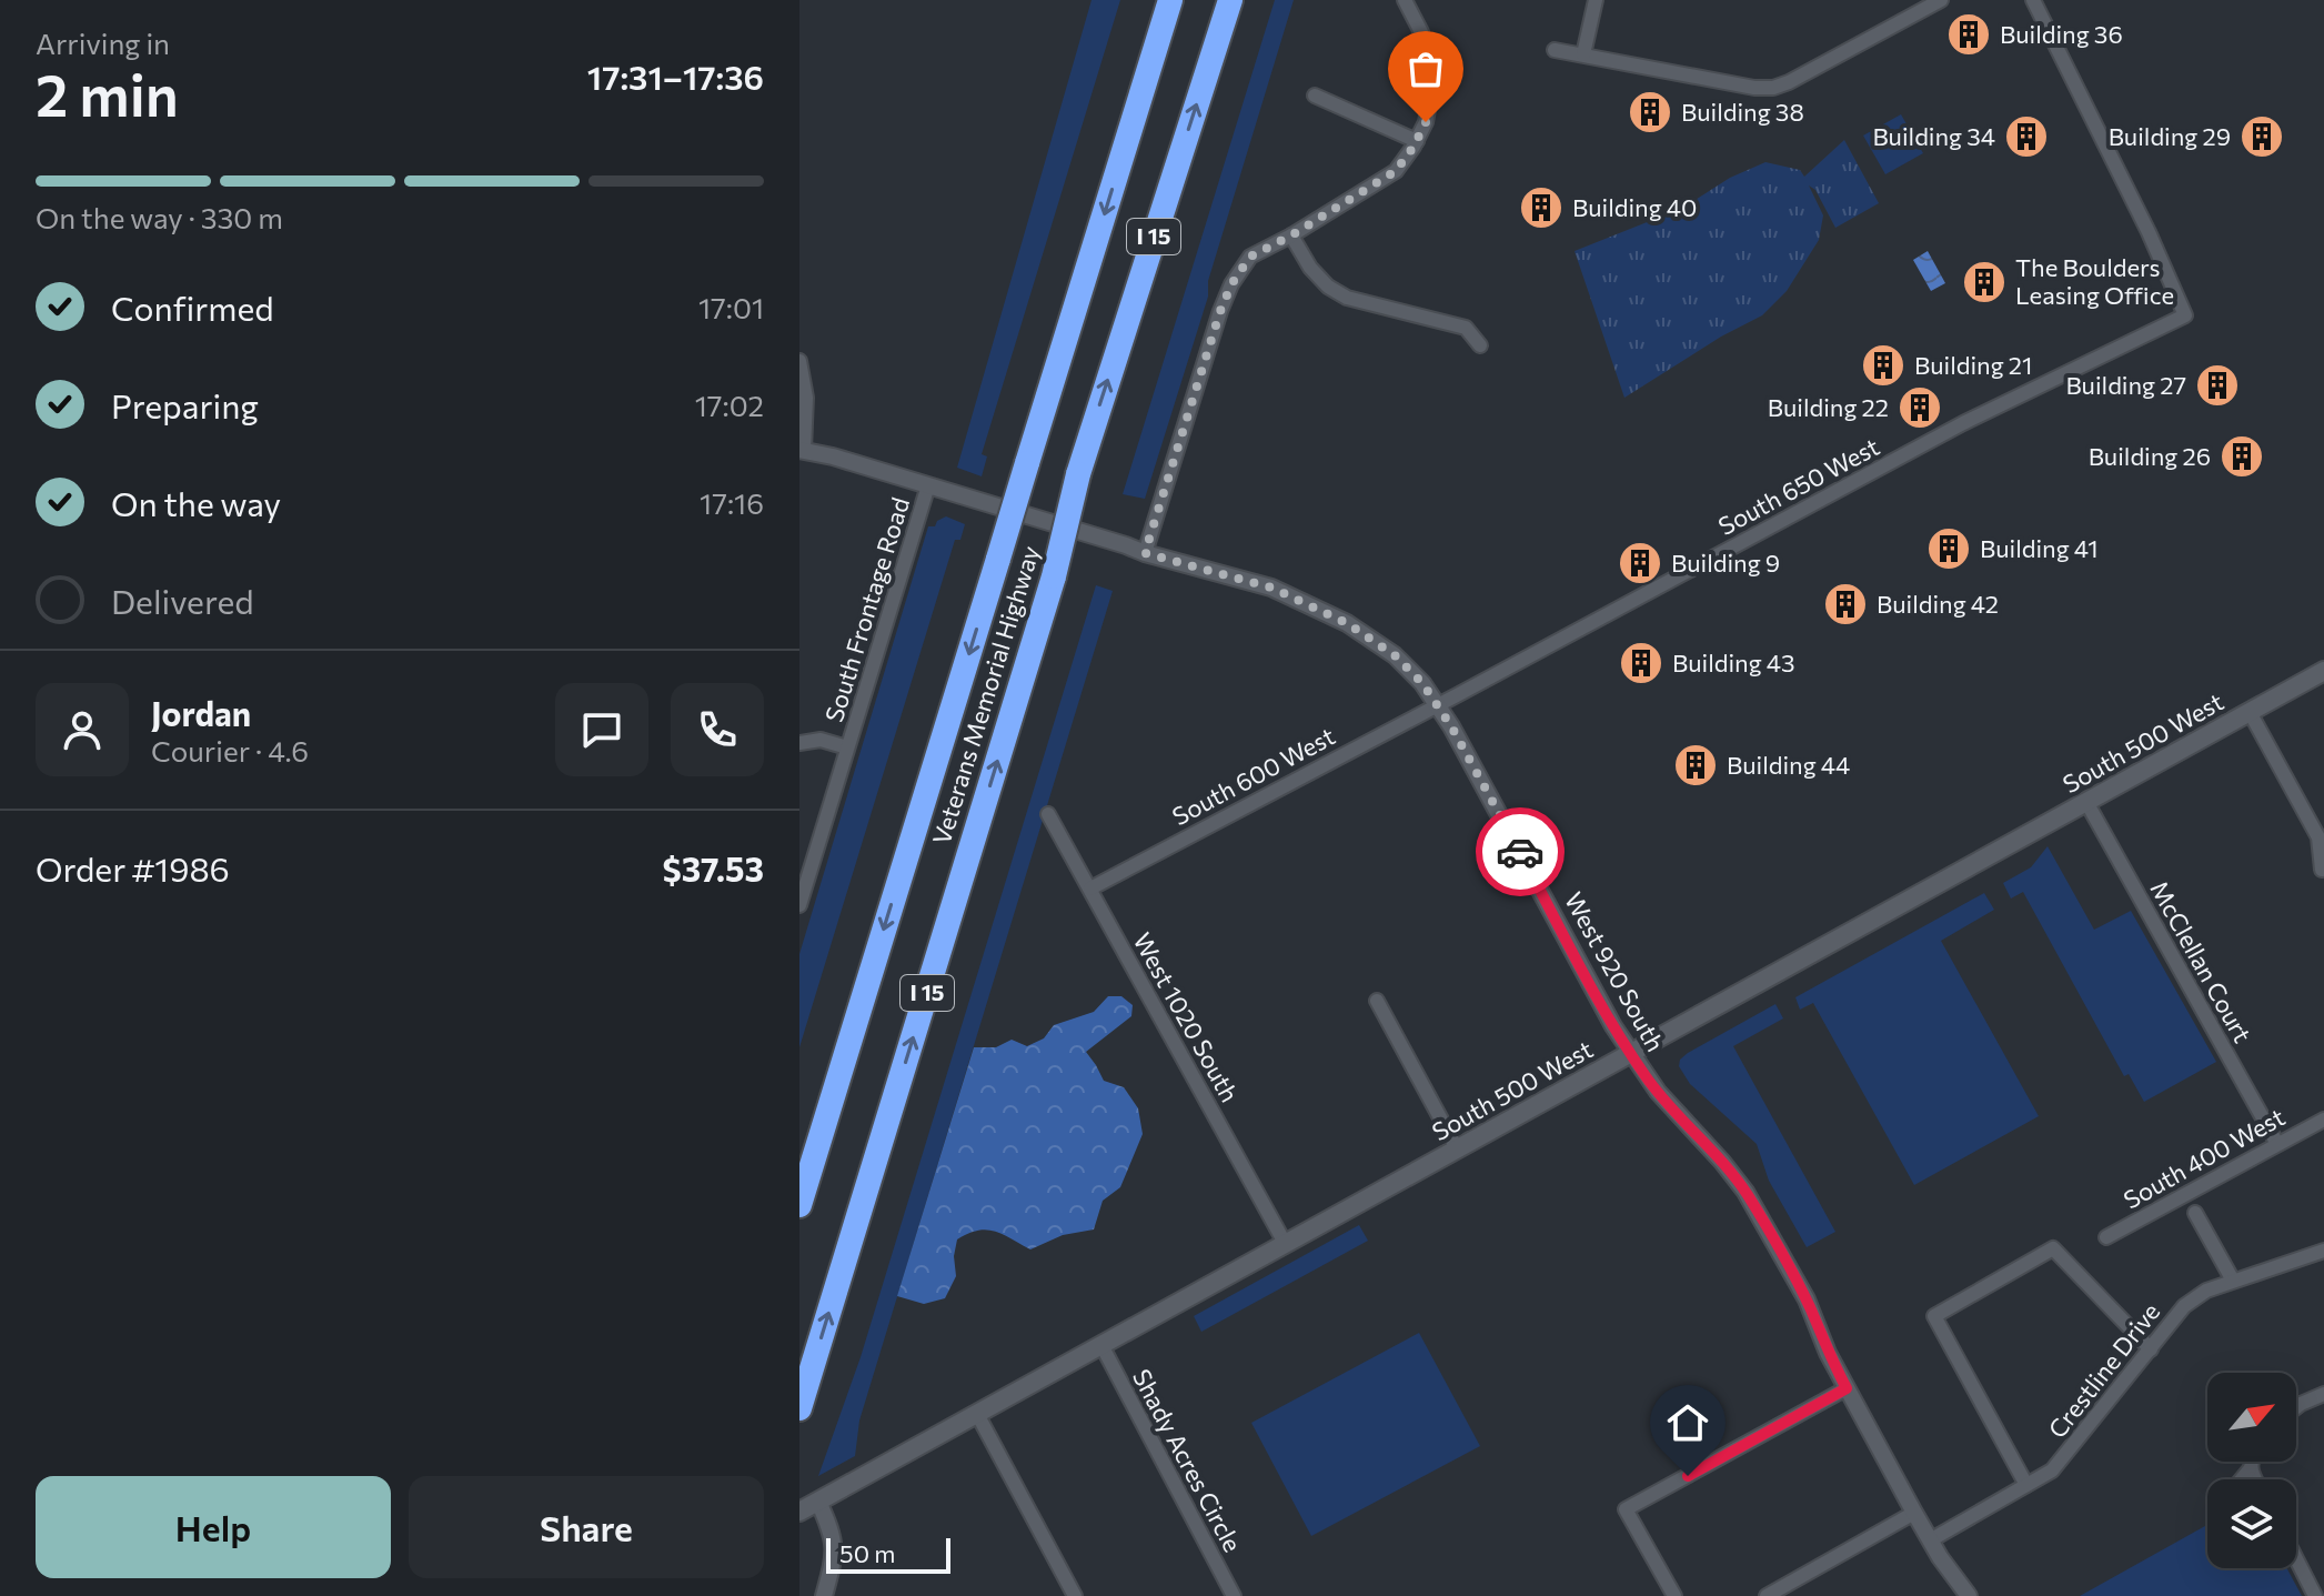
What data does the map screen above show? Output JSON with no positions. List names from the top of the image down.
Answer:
{
  "streets": {
    "highway": ["I 15", "Veterans Memorial Highway"],
    "main road": ["South 500 West"],
    "street": [
      "South 650 West",
      "South Frontage Road",
      "South 600 West",
      "McClellan Court",
      "West 920 South",
      "West 1020 South",
      "South 400 West",
      "Crestline Drive",
      "Shady Acres Circle"
    ]
  },
  "crossings": [
    ["South 650 West", "South 600 West"],
    ["South 650 West", "West 920 South"],
    ["South Frontage Road", "West 920 South"],
    ["Veterans Memorial Highway", "West 920 South"],
    ["South 500 West", "McClellan Court"],
    ["South 500 West", "West 920 South"],
    ["South 500 West", "West 1020 South"],
    ["South 500 West", "Shady Acres Circle"],
    ["South 600 West", "West 920 South"],
    ["South 600 West", "West 1020 South"],
    ["McClellan Court", "South 400 West"],
    ["West 920 South", "Crestline Drive"]
  ],
  "places": {
    "building": [
      "Building 36",
      "Building 38",
      "Building 34",
      "Building 29",
      "Building 40",
      "The Boulders Leasing Office",
      "Building 21",
      "Building 27",
      "Building 22",
      "Building 26",
      "Building 41",
      "Building 9",
      "Building 42",
      "Building 43",
      "Building 44"
    ]
  },
  "scale_bar": "50 m",
  "north": "top right",
  "page": {
    "heading": ["2 min", "Arriving in", "17:31–17:36"],
    "panel": [
      "Jordan",
      "Courier · 4.6",
      "Order #1986",
      "$37.53"
    ],
    "bar": "On the way · 330 m",
    "list": [
      ["Confirmed", "17:01"],
      ["Preparing", "17:02"],
      ["On the way", "17:16"],
      "Delivered"
    ],
    "buttons": ["Help", "Share"],
    "scale": "50 m"
  }
}
